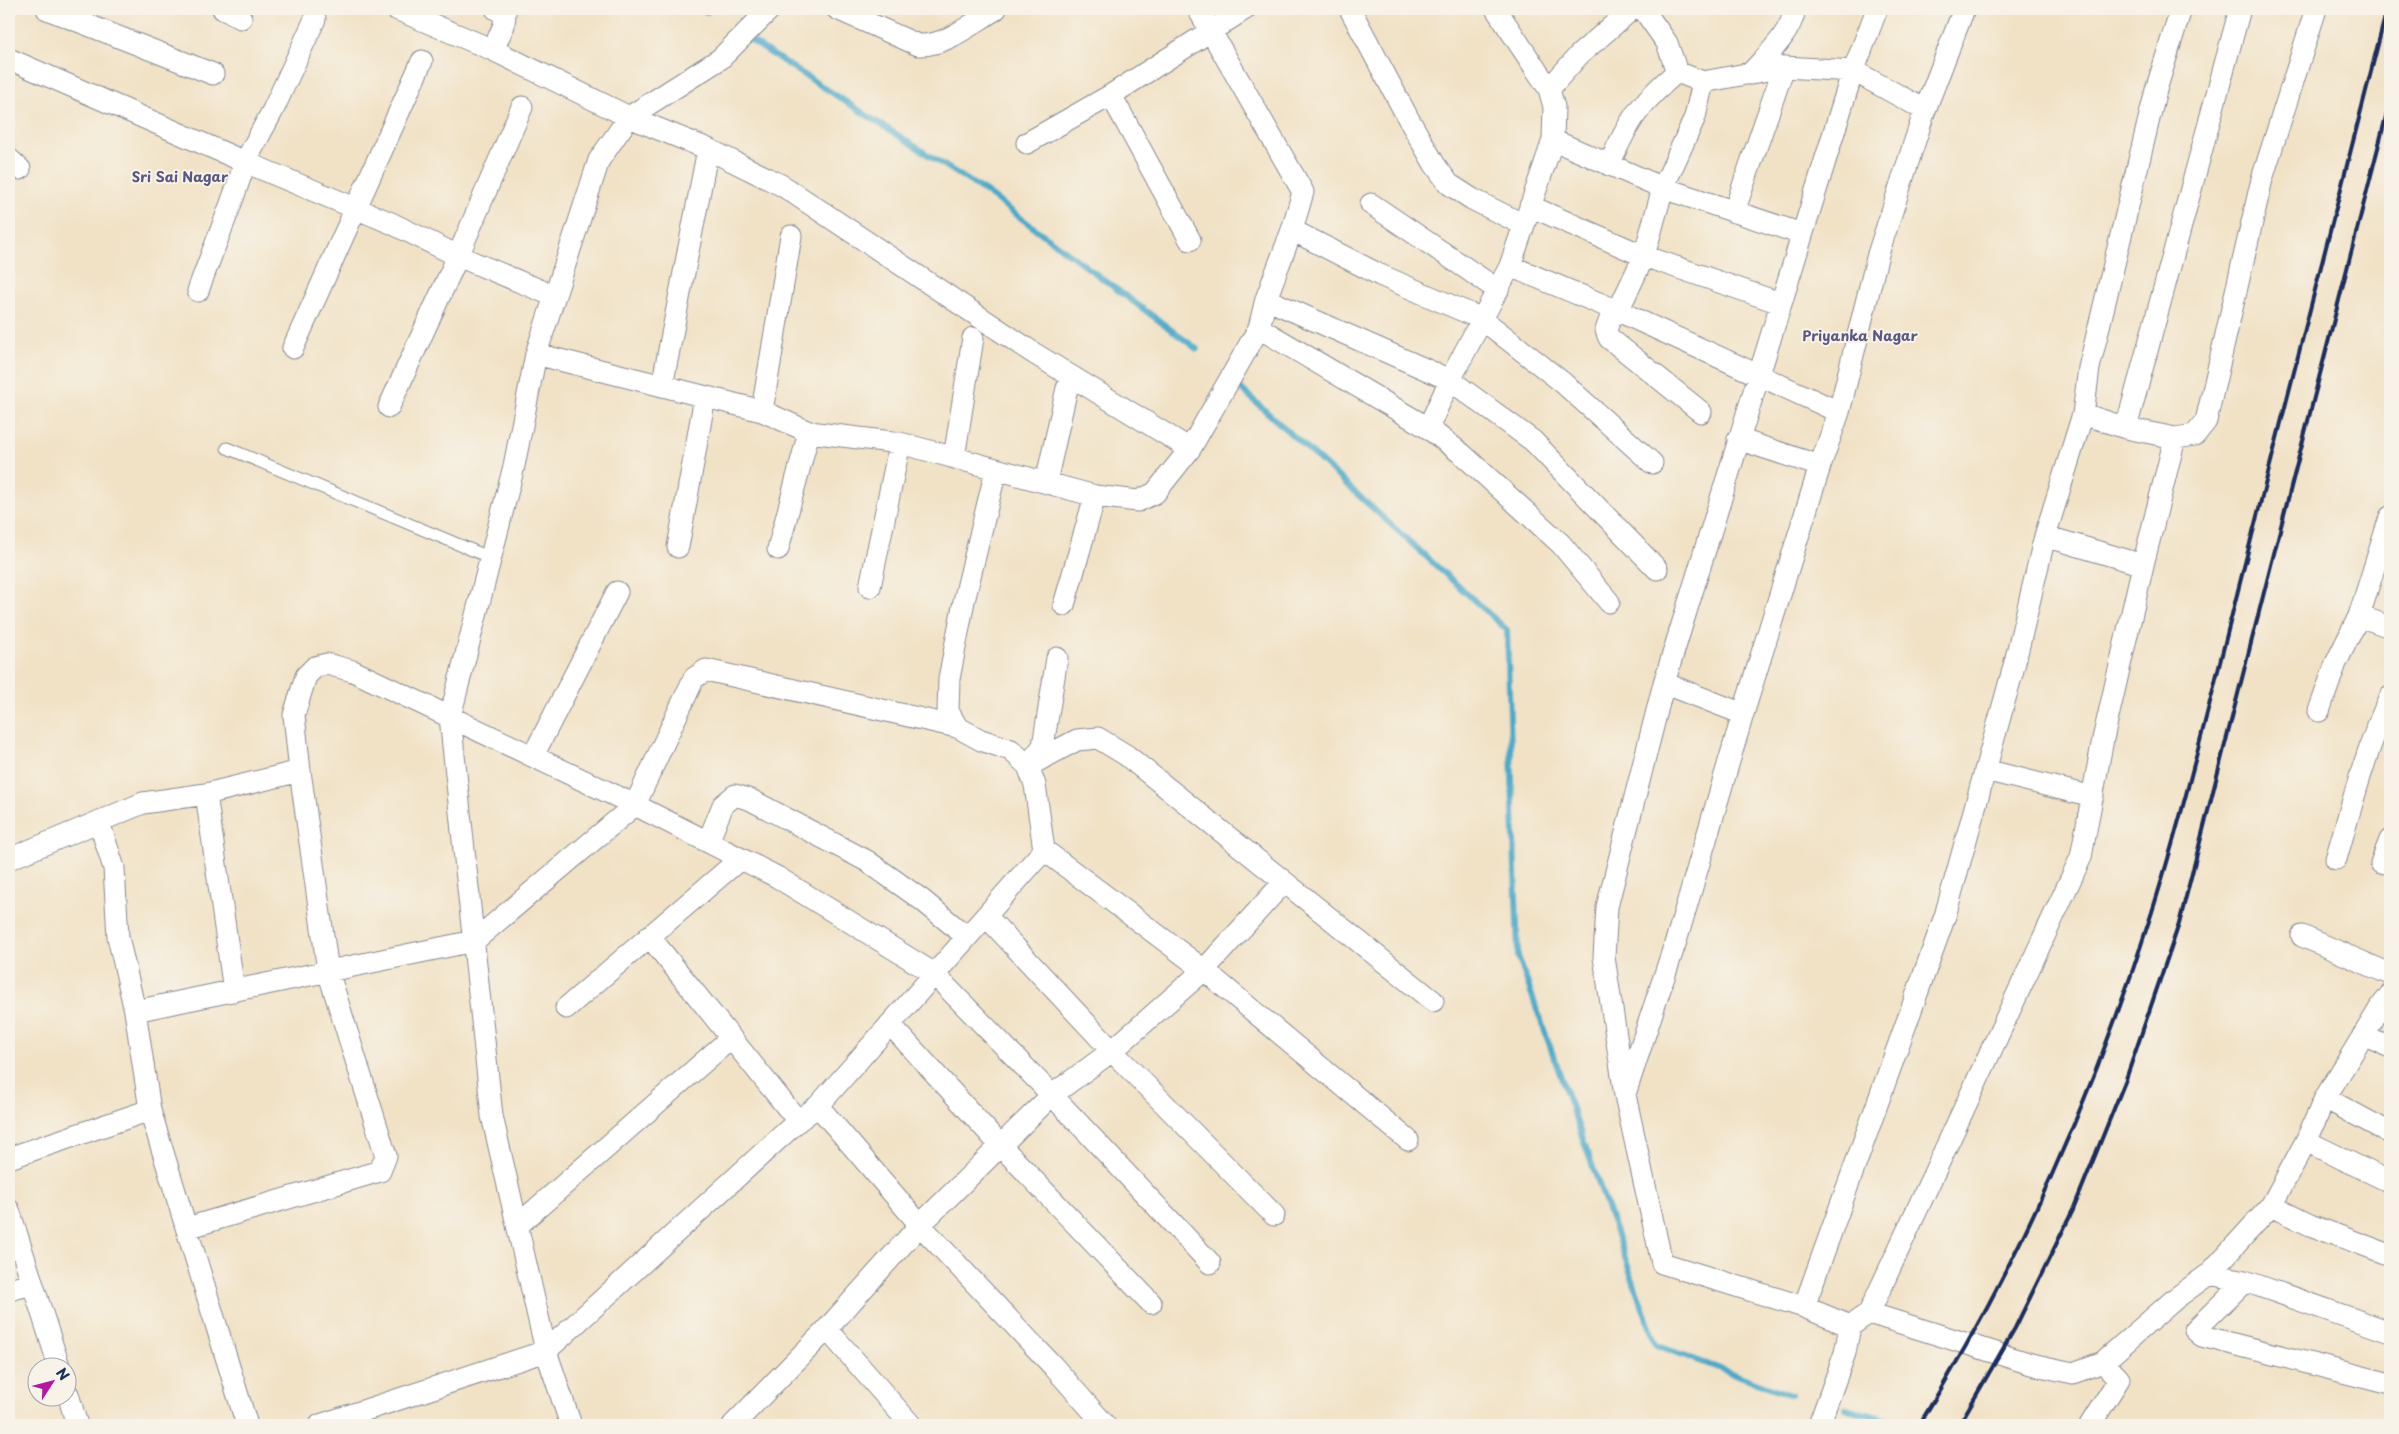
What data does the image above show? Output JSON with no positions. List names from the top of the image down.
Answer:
{
  "districts": ["Sri Sai Nagar", "Priyanka Nagar"],
  "north": "top right"
}
